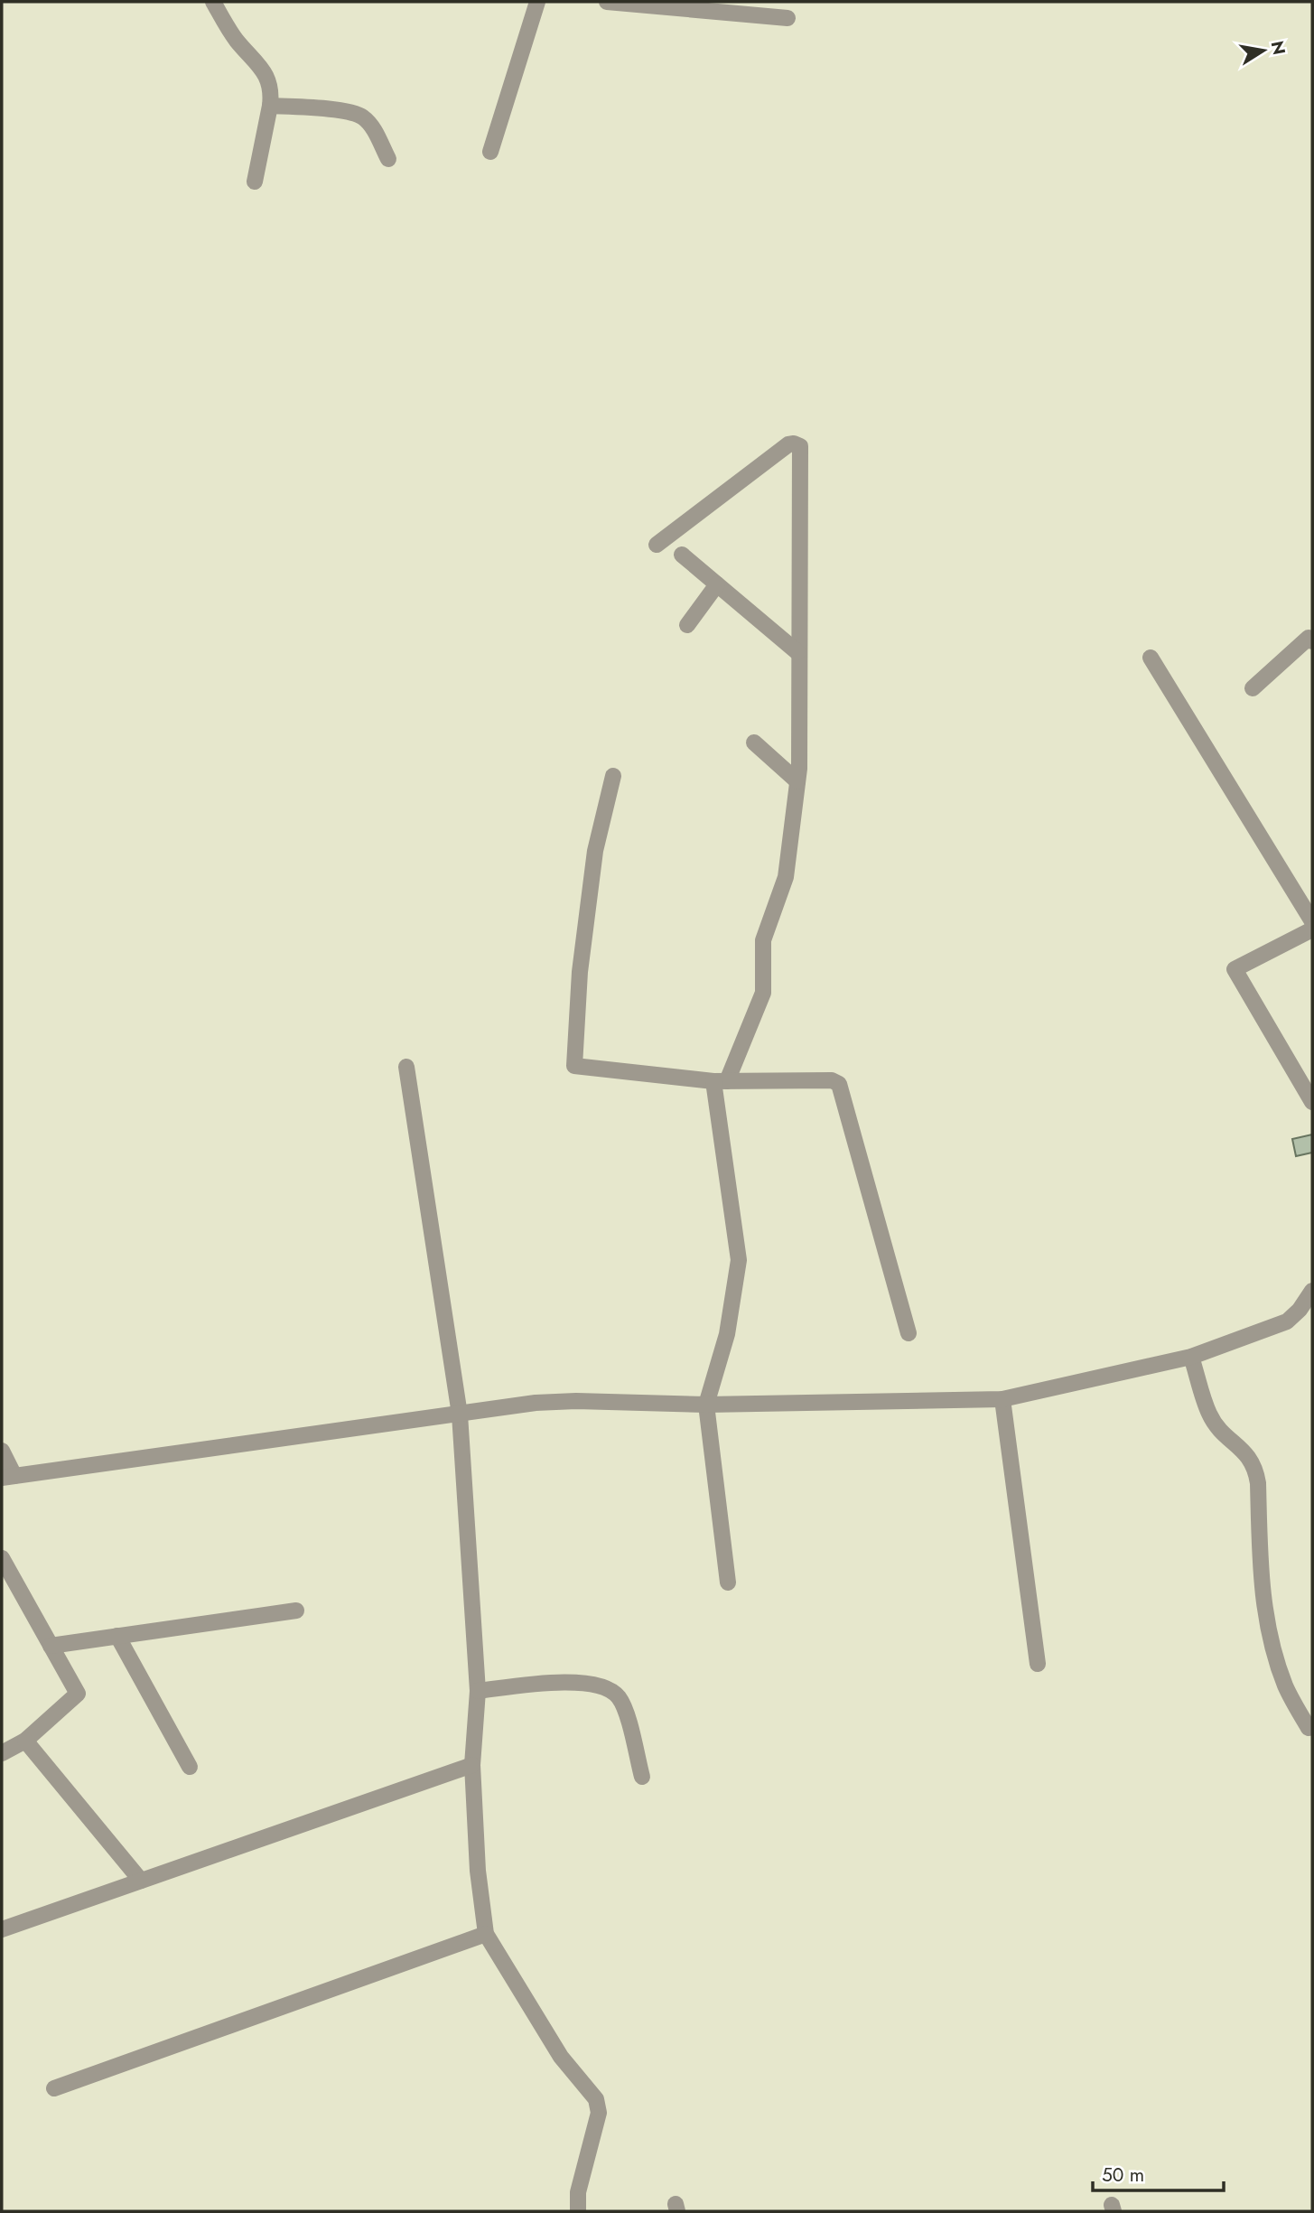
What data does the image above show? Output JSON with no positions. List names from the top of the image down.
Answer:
{
  "scale_bar": "50 m",
  "north": "right"
}
